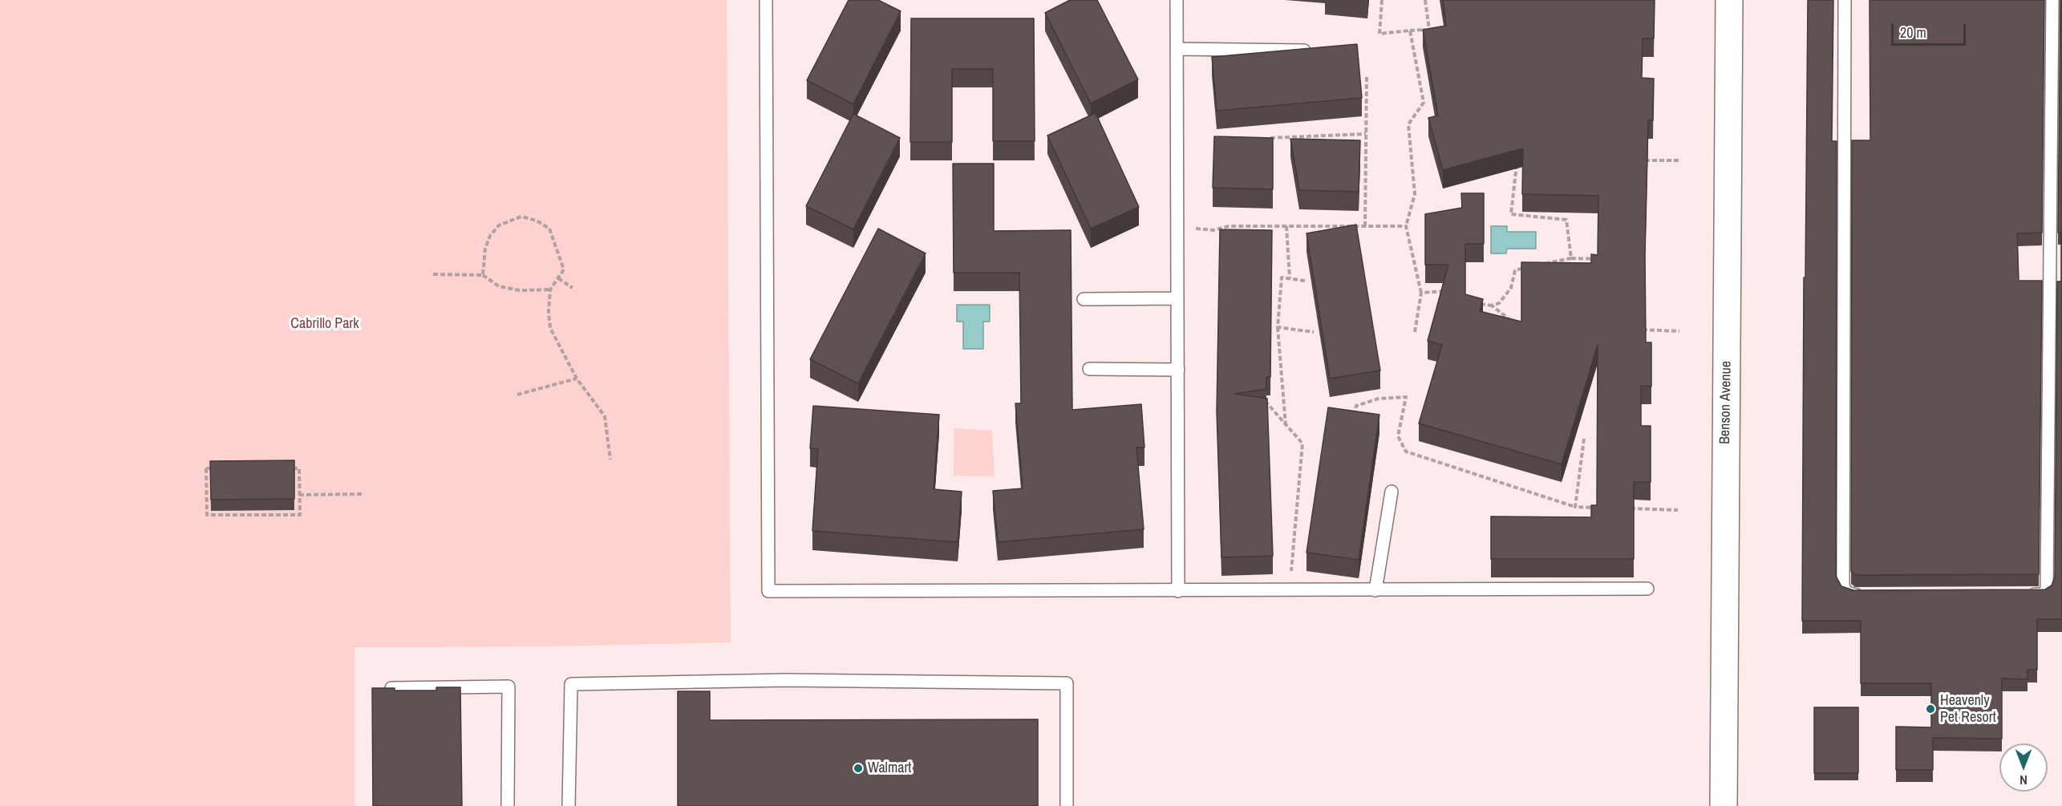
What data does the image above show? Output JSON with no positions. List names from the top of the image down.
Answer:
{
  "streets": {
    "main road": ["Benson Avenue"]
  },
  "parks": ["Cabrillo Park"],
  "places": ["Heavenly Pet Resort", "Walmart"],
  "scale_bar": "20 m",
  "north": "bottom"
}
